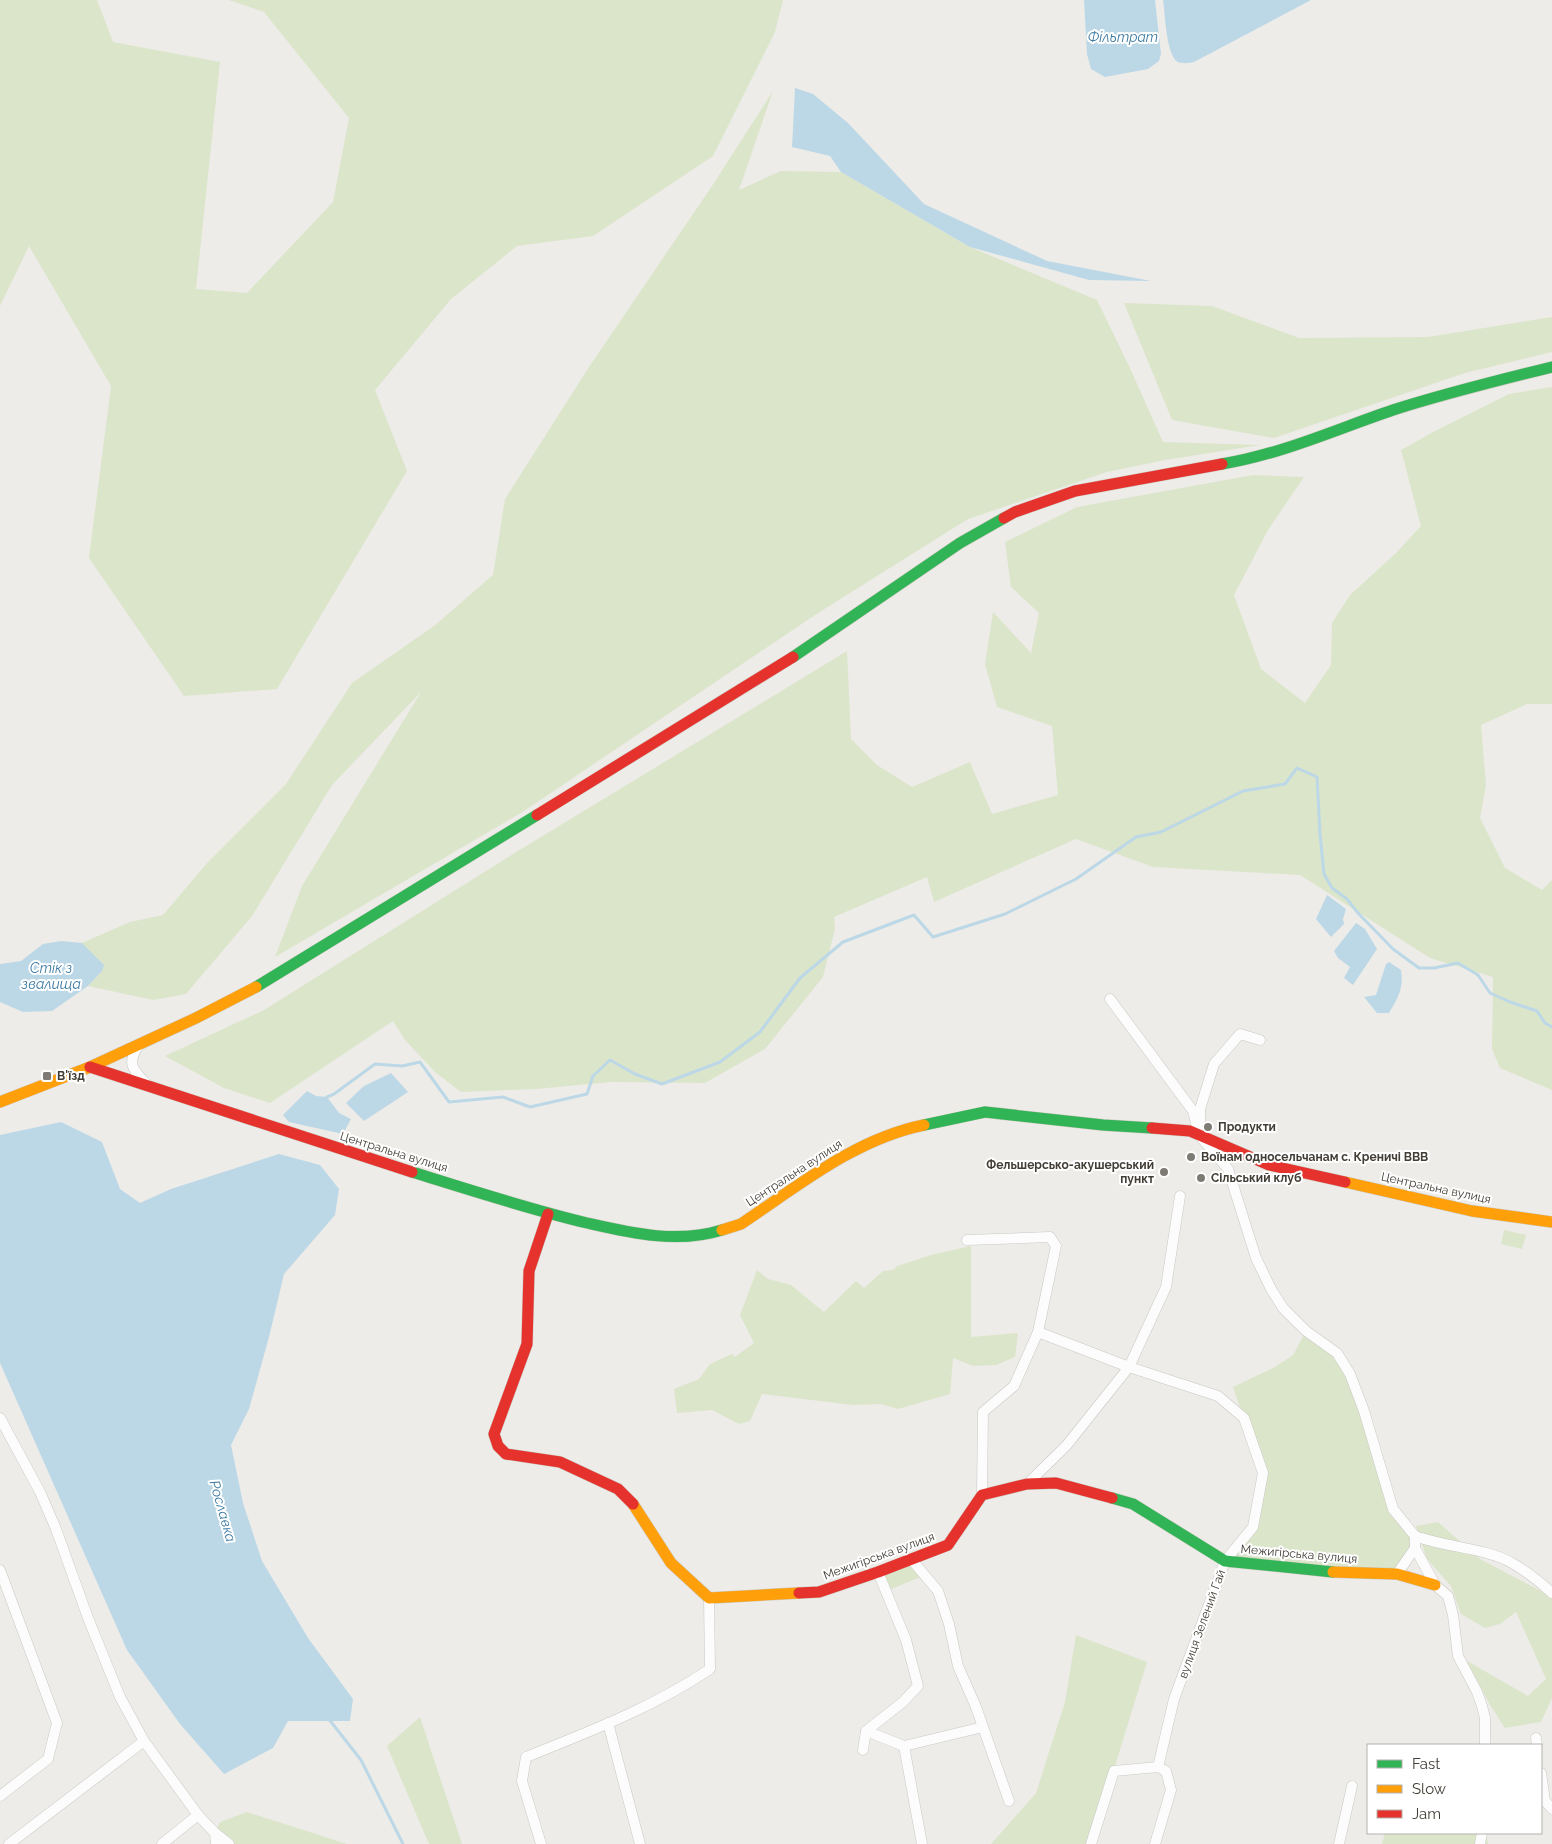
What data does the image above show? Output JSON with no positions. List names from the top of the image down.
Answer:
{
  "streets": {
    "street": ["Центральна вулиця", "Межигірська вулиця", "вулиця Зелений Гай"]
  },
  "crossings": [
    ["Межигірська вулиця", "вулиця Зелений Гай"]
  ],
  "water": ["Фільтрат", "Стік з звалища", "Рославка"],
  "places": {
    "transit": ["В'їзд"],
    "other": [
      "Продукти",
      "Воїнам односельчанам с. Креничі ВВВ",
      "Фельшерсько-акушерський пункт",
      "Сільський клуб"
    ]
  },
  "legend": ["Fast", "Slow", "Jam"]
}
